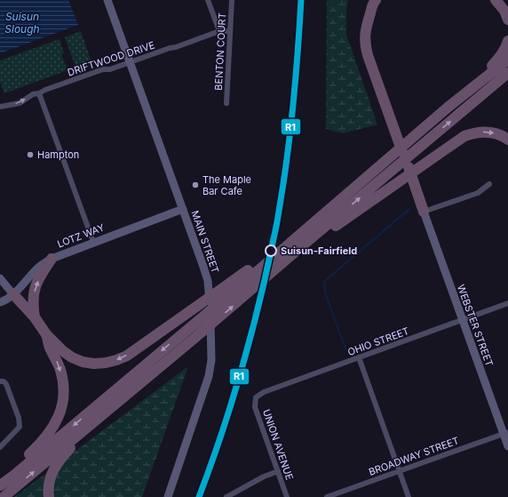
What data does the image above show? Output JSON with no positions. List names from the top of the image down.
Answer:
{
  "streets": {
    "main road": ["LOTZ WAY", "MAIN STREET", "WEBSTER STREET"],
    "street": [
      "BENTON COURT",
      "DRIFTWOOD DRIVE",
      "OHIO STREET",
      "UNION AVENUE",
      "BROADWAY STREET"
    ]
  },
  "crossings": [
    ["BENTON COURT", "DRIFTWOOD DRIVE"],
    ["DRIFTWOOD DRIVE", "MAIN STREET"],
    ["LOTZ WAY", "MAIN STREET"],
    ["WEBSTER STREET", "OHIO STREET"],
    ["WEBSTER STREET", "BROADWAY STREET"],
    ["OHIO STREET", "UNION AVENUE"]
  ],
  "water": ["Suisun Slough"],
  "places": ["Hampton", "The Maple Bar Cafe", "Suisun-Fairfield"],
  "lines": ["transit line R1"]
}
